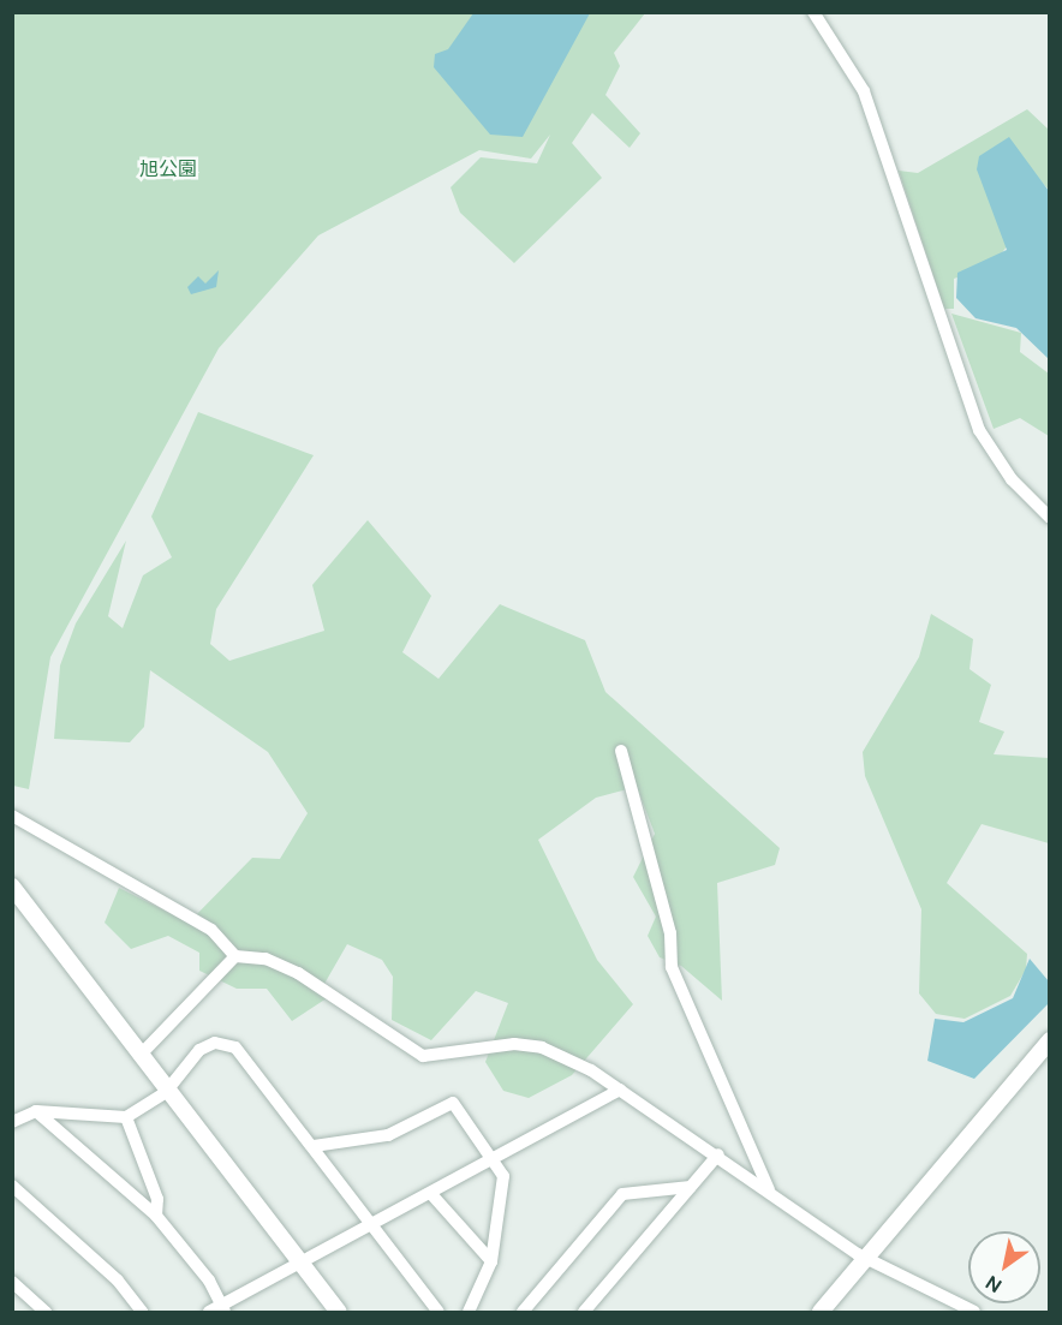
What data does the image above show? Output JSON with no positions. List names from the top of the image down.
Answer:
{
  "parks": ["旭公園"],
  "north": "bottom left"
}
